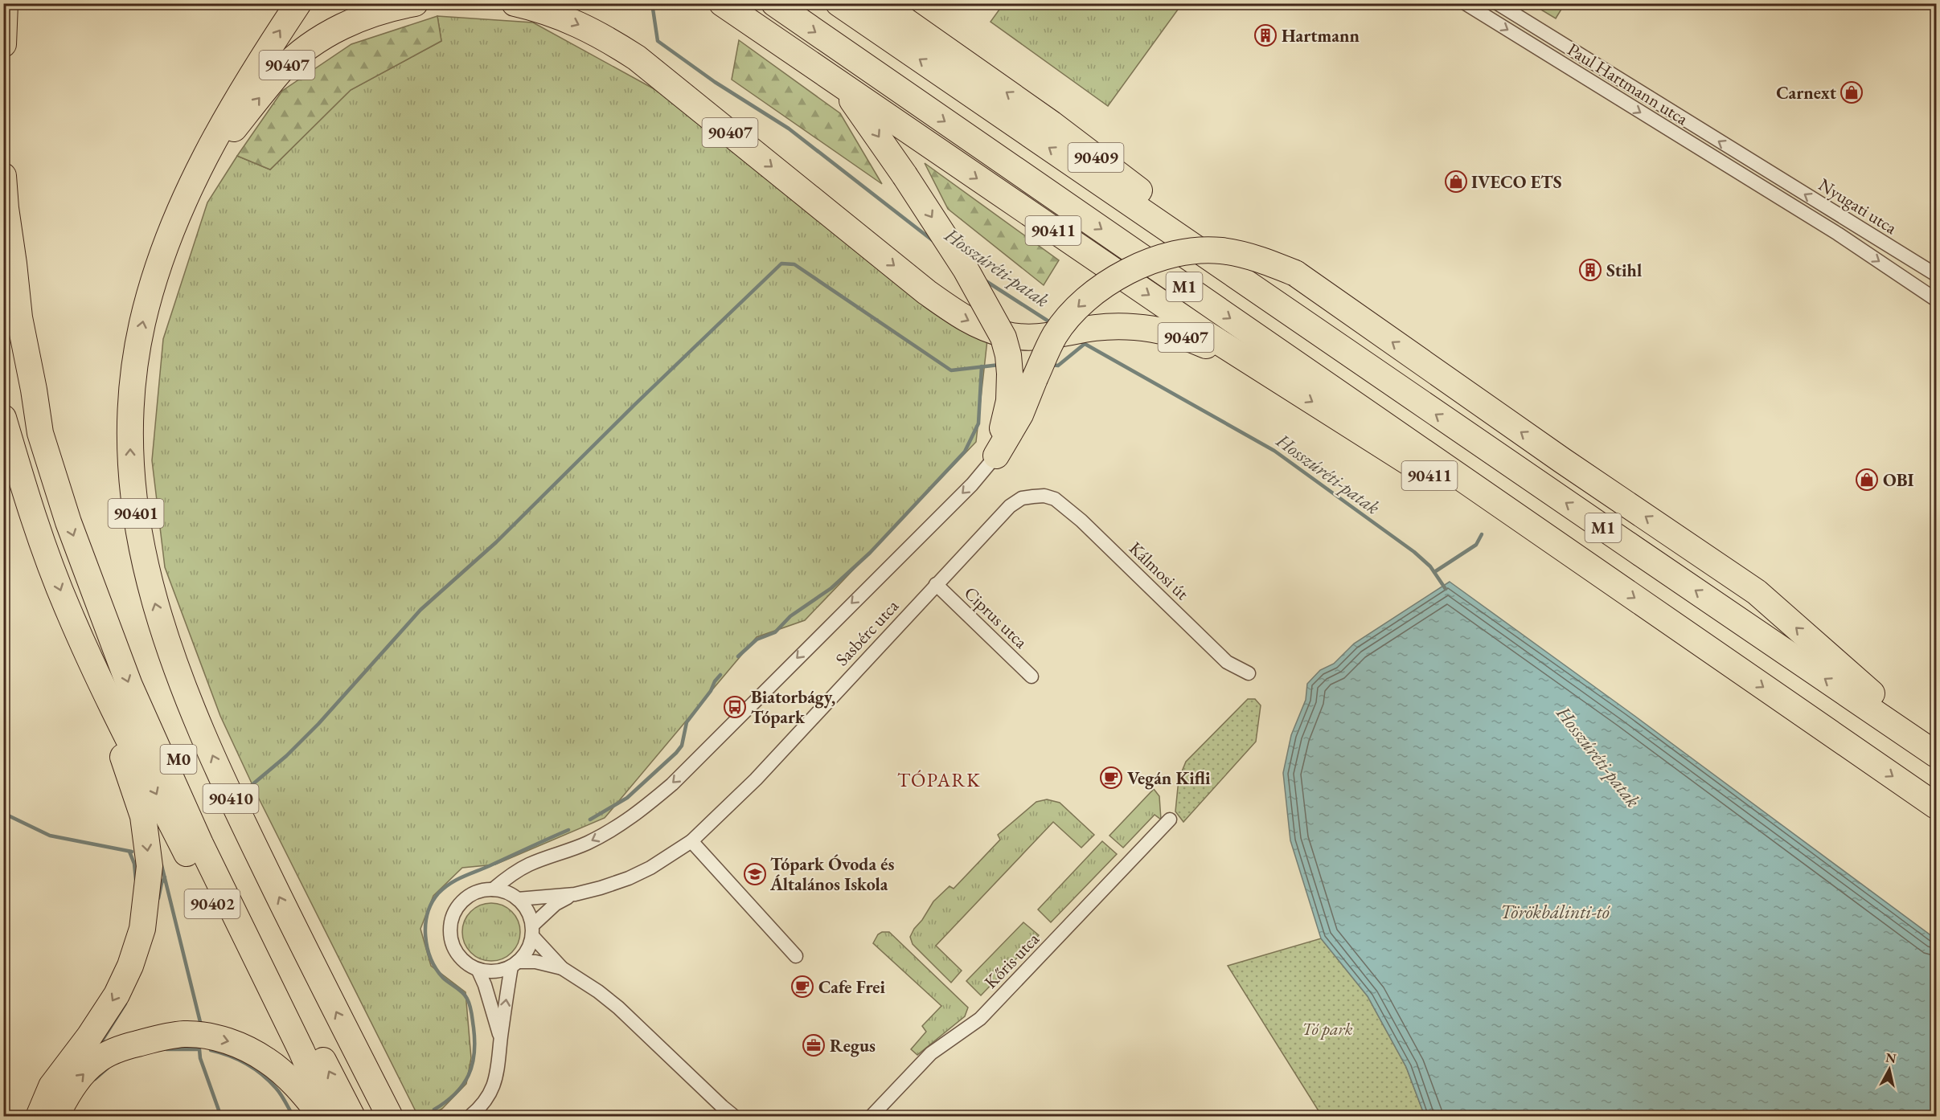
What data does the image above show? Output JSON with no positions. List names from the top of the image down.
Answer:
{
  "streets": {
    "highway": [
      "90407",
      "90409",
      "90411",
      "M1",
      "90401",
      "M0",
      "90410",
      "90402"
    ],
    "street": [
      "Paul Hartmann utca",
      "Nyugati utca",
      "Kálmosi út",
      "Ciprus utca",
      "Sasbérc utca",
      "Kőris utca"
    ]
  },
  "crossings": [
    ["90407", "90411"],
    ["90407", "90401"],
    ["Paul Hartmann utca", "Nyugati utca"],
    ["90409", "M1"],
    ["90411", "M1"],
    ["90401", "90410"],
    ["Kálmosi út", "Sasbérc utca"],
    ["Ciprus utca", "Sasbérc utca"],
    ["M0", "90402"]
  ],
  "districts": ["TÓPARK"],
  "water": ["Hosszúréti-patak", "Törökbálinti-tó"],
  "parks": ["Tó park"],
  "places": {
    "building": ["Hartmann", "Stihl"],
    "shop": ["Carnext", "IVECO ETS", "OBI"],
    "bus stop": ["Biatorbágy, Tópark"],
    "cafe": ["Vegán Kifli", "Cafe Frei"],
    "school or university": ["Tópark Óvoda és Általános Iskola"],
    "office": ["Regus"]
  },
  "north": "top"
}
